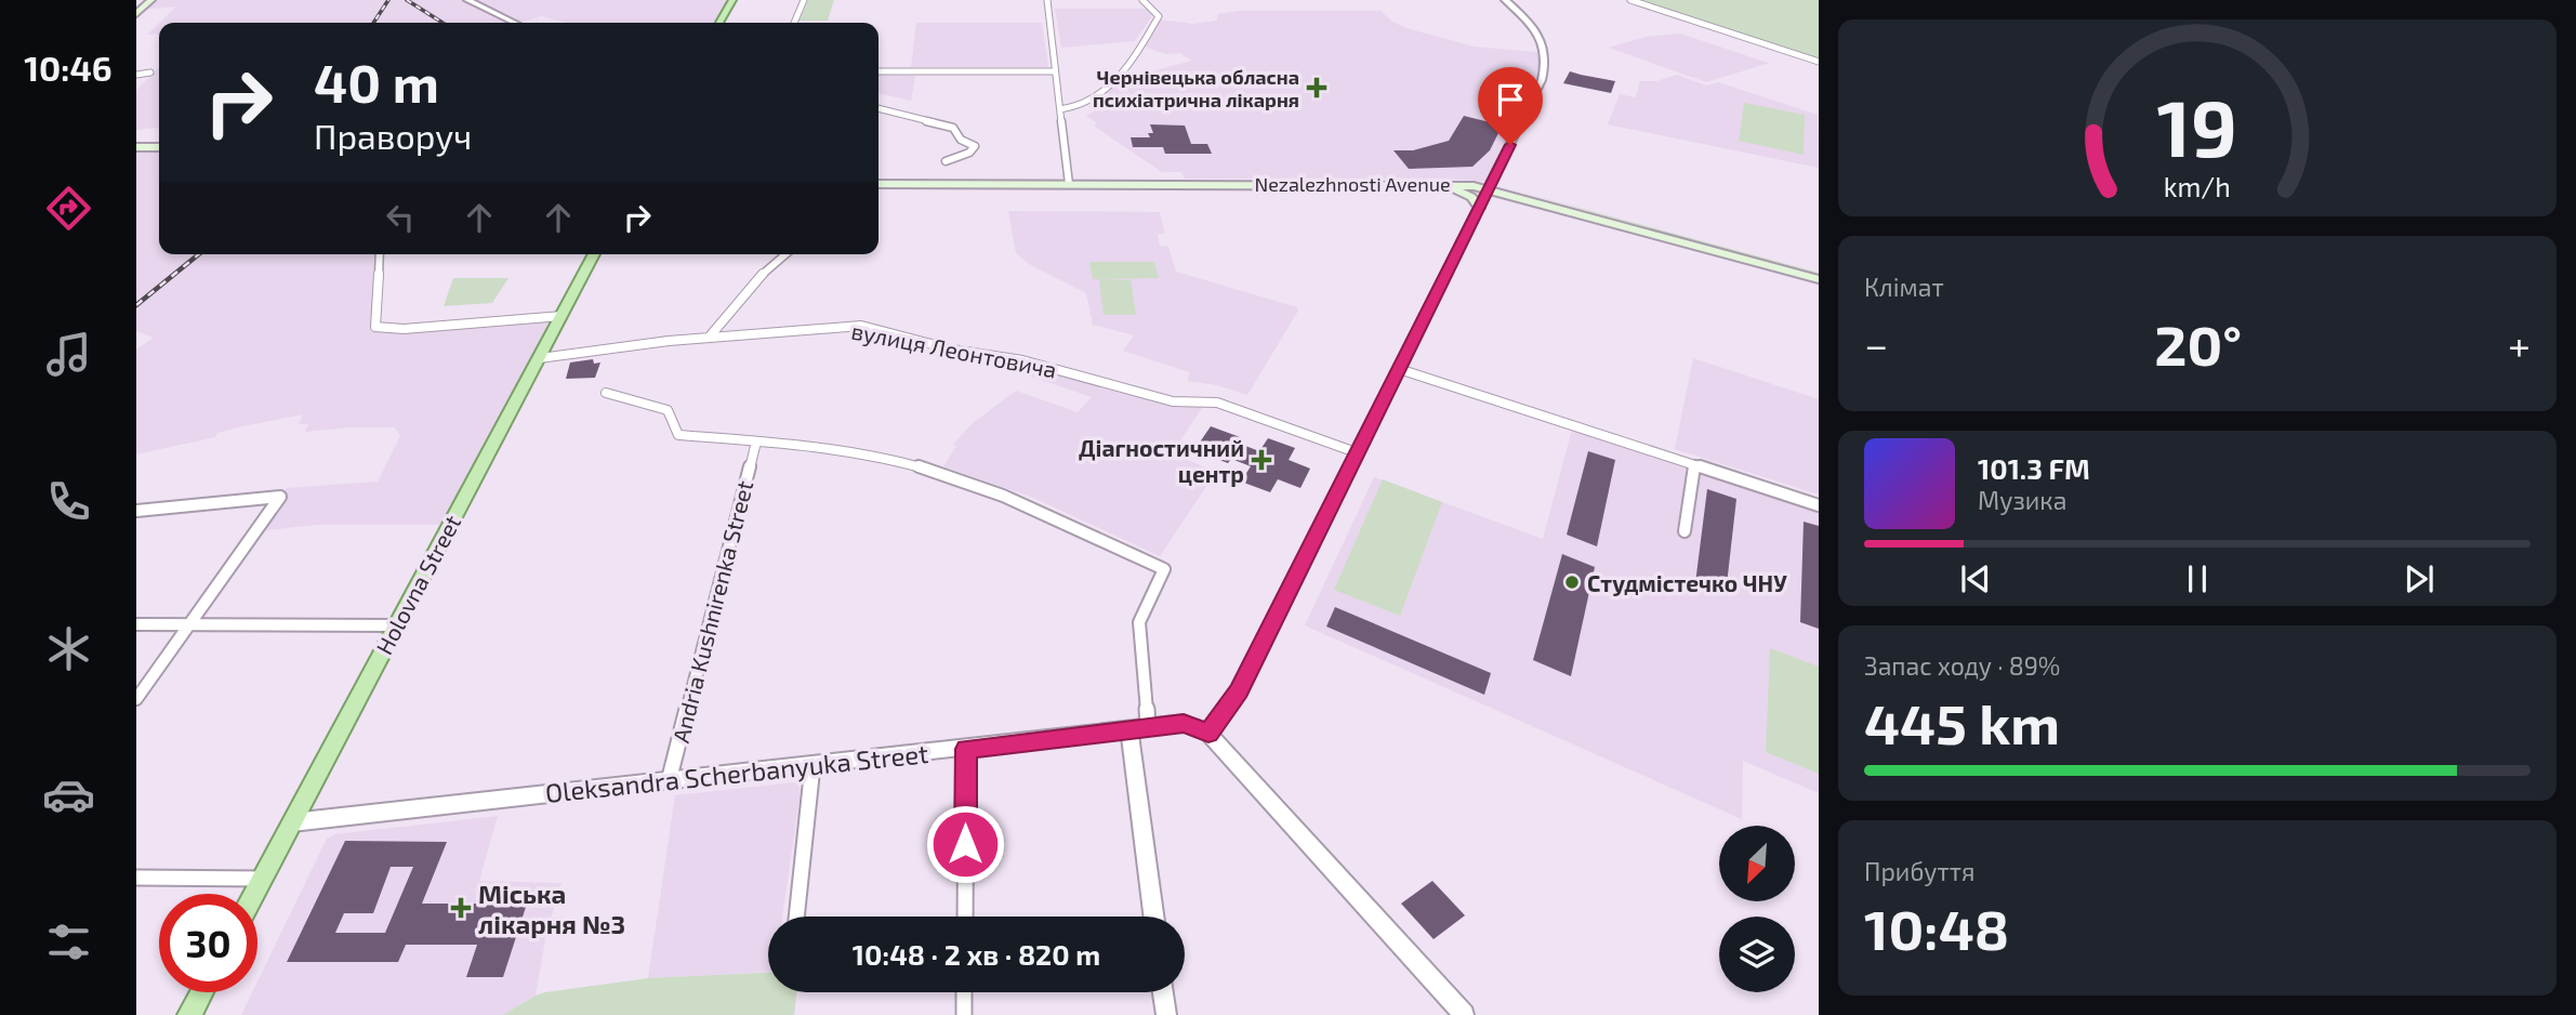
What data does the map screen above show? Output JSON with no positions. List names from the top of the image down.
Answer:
{
  "streets": {
    "main road": ["Nezalezhnosti Avenue", "Holovna Street"],
    "street": ["вулиця Леонтовича", "Andria Kushnirenka Street", "Oleksandra Scherbanyuka Street"]
  },
  "crossings": [
    ["вулиця Леонтовича", "Holovna Street"],
    ["Holovna Street", "Oleksandra Scherbanyuka Street"],
    ["Andria Kushnirenka Street", "Oleksandra Scherbanyuka Street"]
  ],
  "places": {
    "health": ["Чернівецька обласна психіатрична лікарня", "Діагностичний центр", "Міська лікарня №3"],
    "other": ["Студмістечко ЧНУ"]
  },
  "north": "bottom left",
  "page": {
    "tabs": "10:46",
    "turn": ["40 m", "Праворуч"],
    "tile": [
      "Клімат",
      ["Запас ходу · 89%", "445 km"],
      ["Прибуття", "10:48"]
    ],
    "heat": ["−", "20°", "+"],
    "song": ["101.3 FM", "Музика"],
    "limit": "30",
    "trip": "10:48 · 2 хв · 820 m",
    "gauge": ["19", "km/h"]
  }
}
